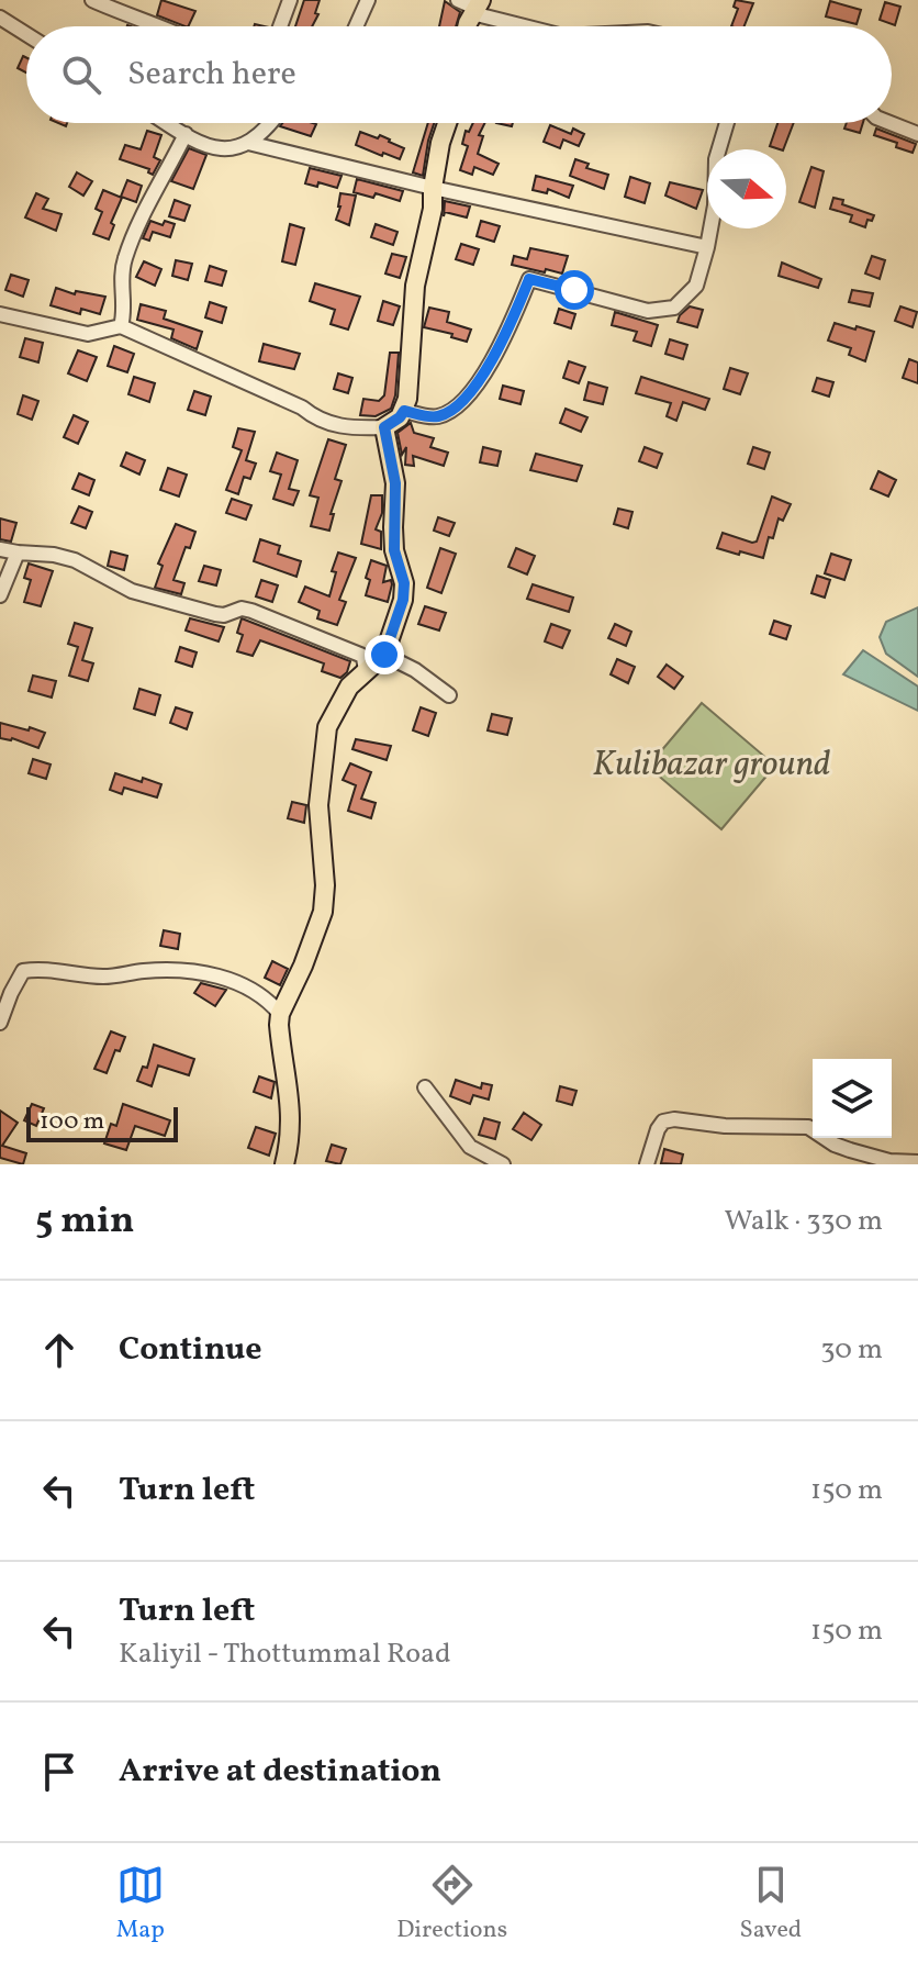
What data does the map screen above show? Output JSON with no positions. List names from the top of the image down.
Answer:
{
  "parks": ["Kulibazar ground"],
  "scale_bar": "100 m",
  "north": "right",
  "page": {
    "search": "Search here",
    "scale": "100 m",
    "heading": ["5 min", "Walk · 330 m"],
    "list": [
      ["Continue", "30 m"],
      ["Turn left", "150 m"],
      ["Turn left", "Kaliyil - Thottummal Road", "150 m"],
      "Arrive at destination"
    ],
    "nav": ["Map", "Directions", "Saved"]
  }
}
